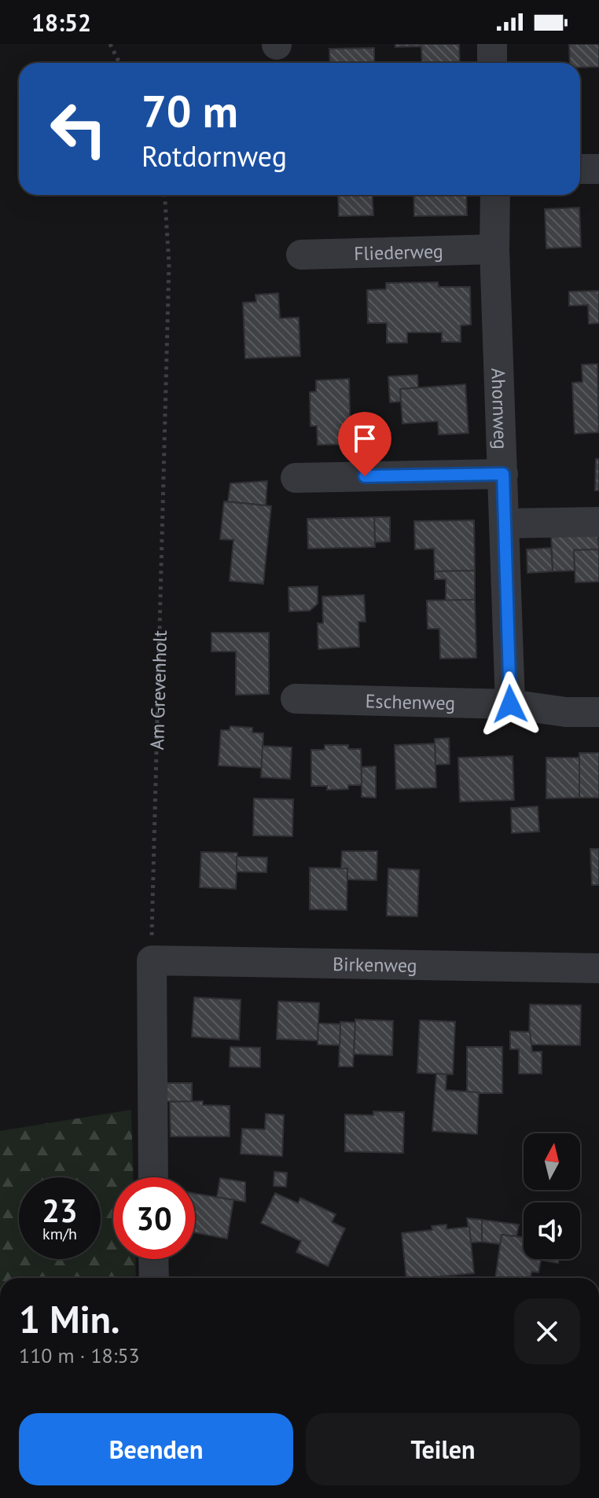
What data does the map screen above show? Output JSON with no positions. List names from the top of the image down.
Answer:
{
  "streets": {
    "street": [
      "Fliederweg",
      "Ahornweg",
      "Eschenweg",
      "Birkenweg"
    ],
    "path": ["Am Grevenholt"]
  },
  "crossings": [
    ["Fliederweg", "Ahornweg"],
    ["Ahornweg", "Eschenweg"],
    ["Am Grevenholt", "Birkenweg"]
  ],
  "north": "top",
  "page": {
    "status": "18:52",
    "turn": ["70 m", "Rotdornweg"],
    "speed": "23 km/h",
    "limit": "30",
    "heading": ["1 Min.", "110 m · 18:53"],
    "buttons": ["Beenden", "Teilen"]
  }
}
